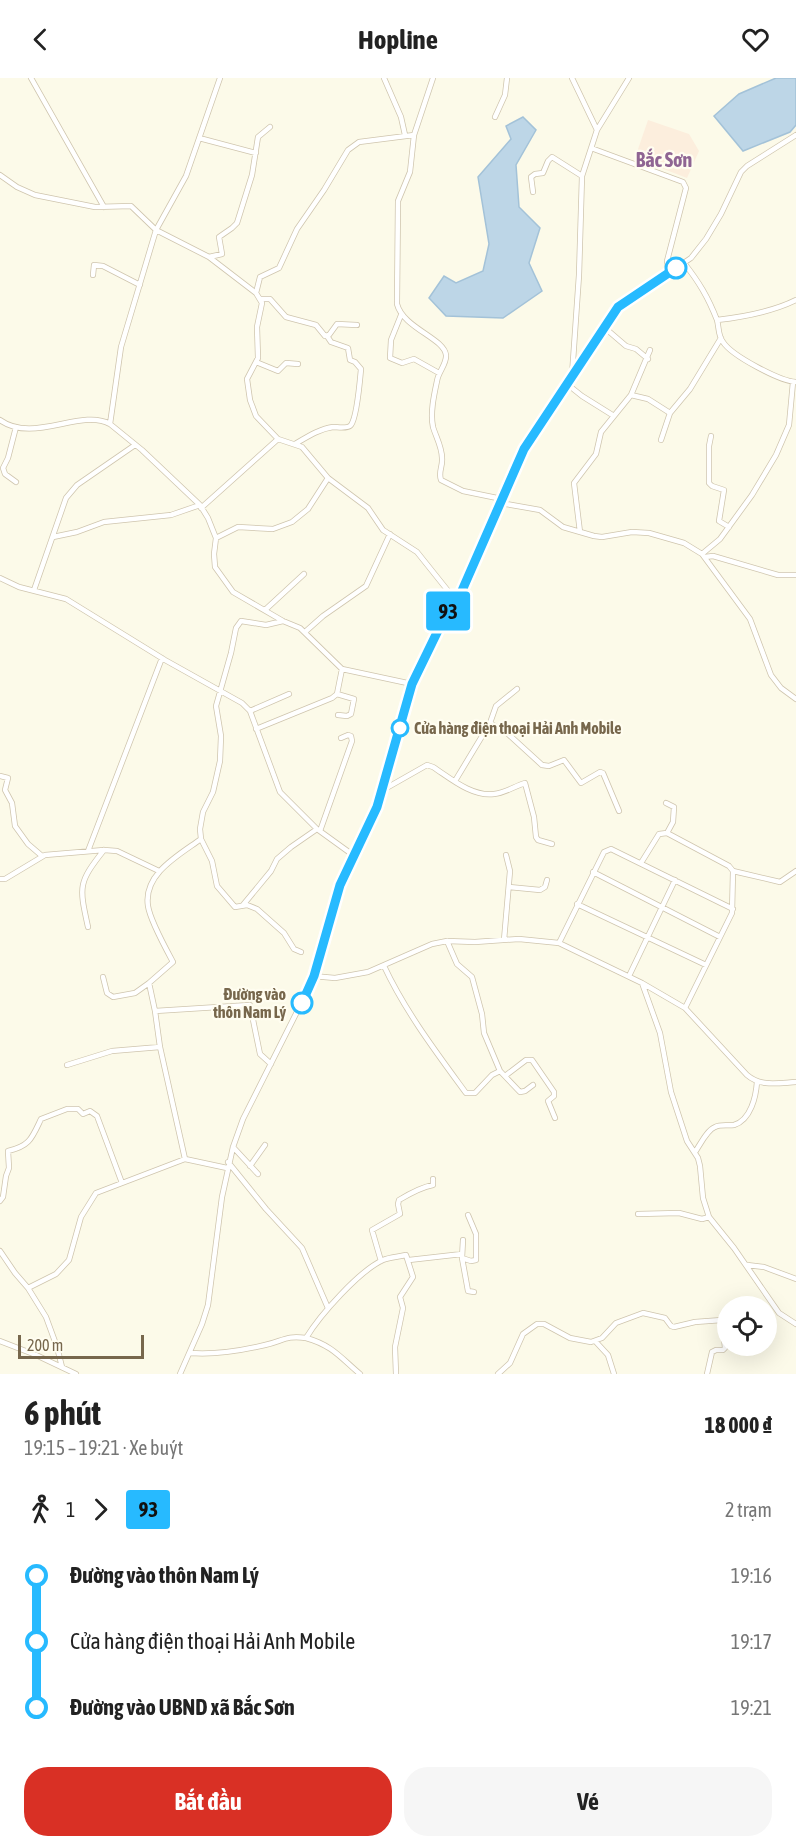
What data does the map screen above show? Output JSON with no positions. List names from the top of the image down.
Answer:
{
  "districts": ["Bắc Sơn"],
  "places": ["Cửa hàng điện thoại Hải Anh Mobile", "Đường vào thôn Nam Lý"],
  "lines": ["bus line 93"],
  "scale_bar": "200 m",
  "page": {
    "header": "Hopline",
    "on_map": "93",
    "scale": "200 m",
    "heading": ["6 phút", "19:15 – 19:21 · Xe buýt", "18 000 ₫"],
    "legs": ["1", "93", "2 trạm"],
    "list": [
      {
        "name": "Đường vào thôn Nam Lý",
        "value": "19:16"
      },
      {
        "name": "Cửa hàng điện thoại Hải Anh Mobile",
        "value": "19:17"
      },
      {
        "name": "Đường vào UBND xã Bắc Sơn",
        "value": "19:21"
      }
    ],
    "buttons": ["Bắt đầu", "Vé"]
  }
}
